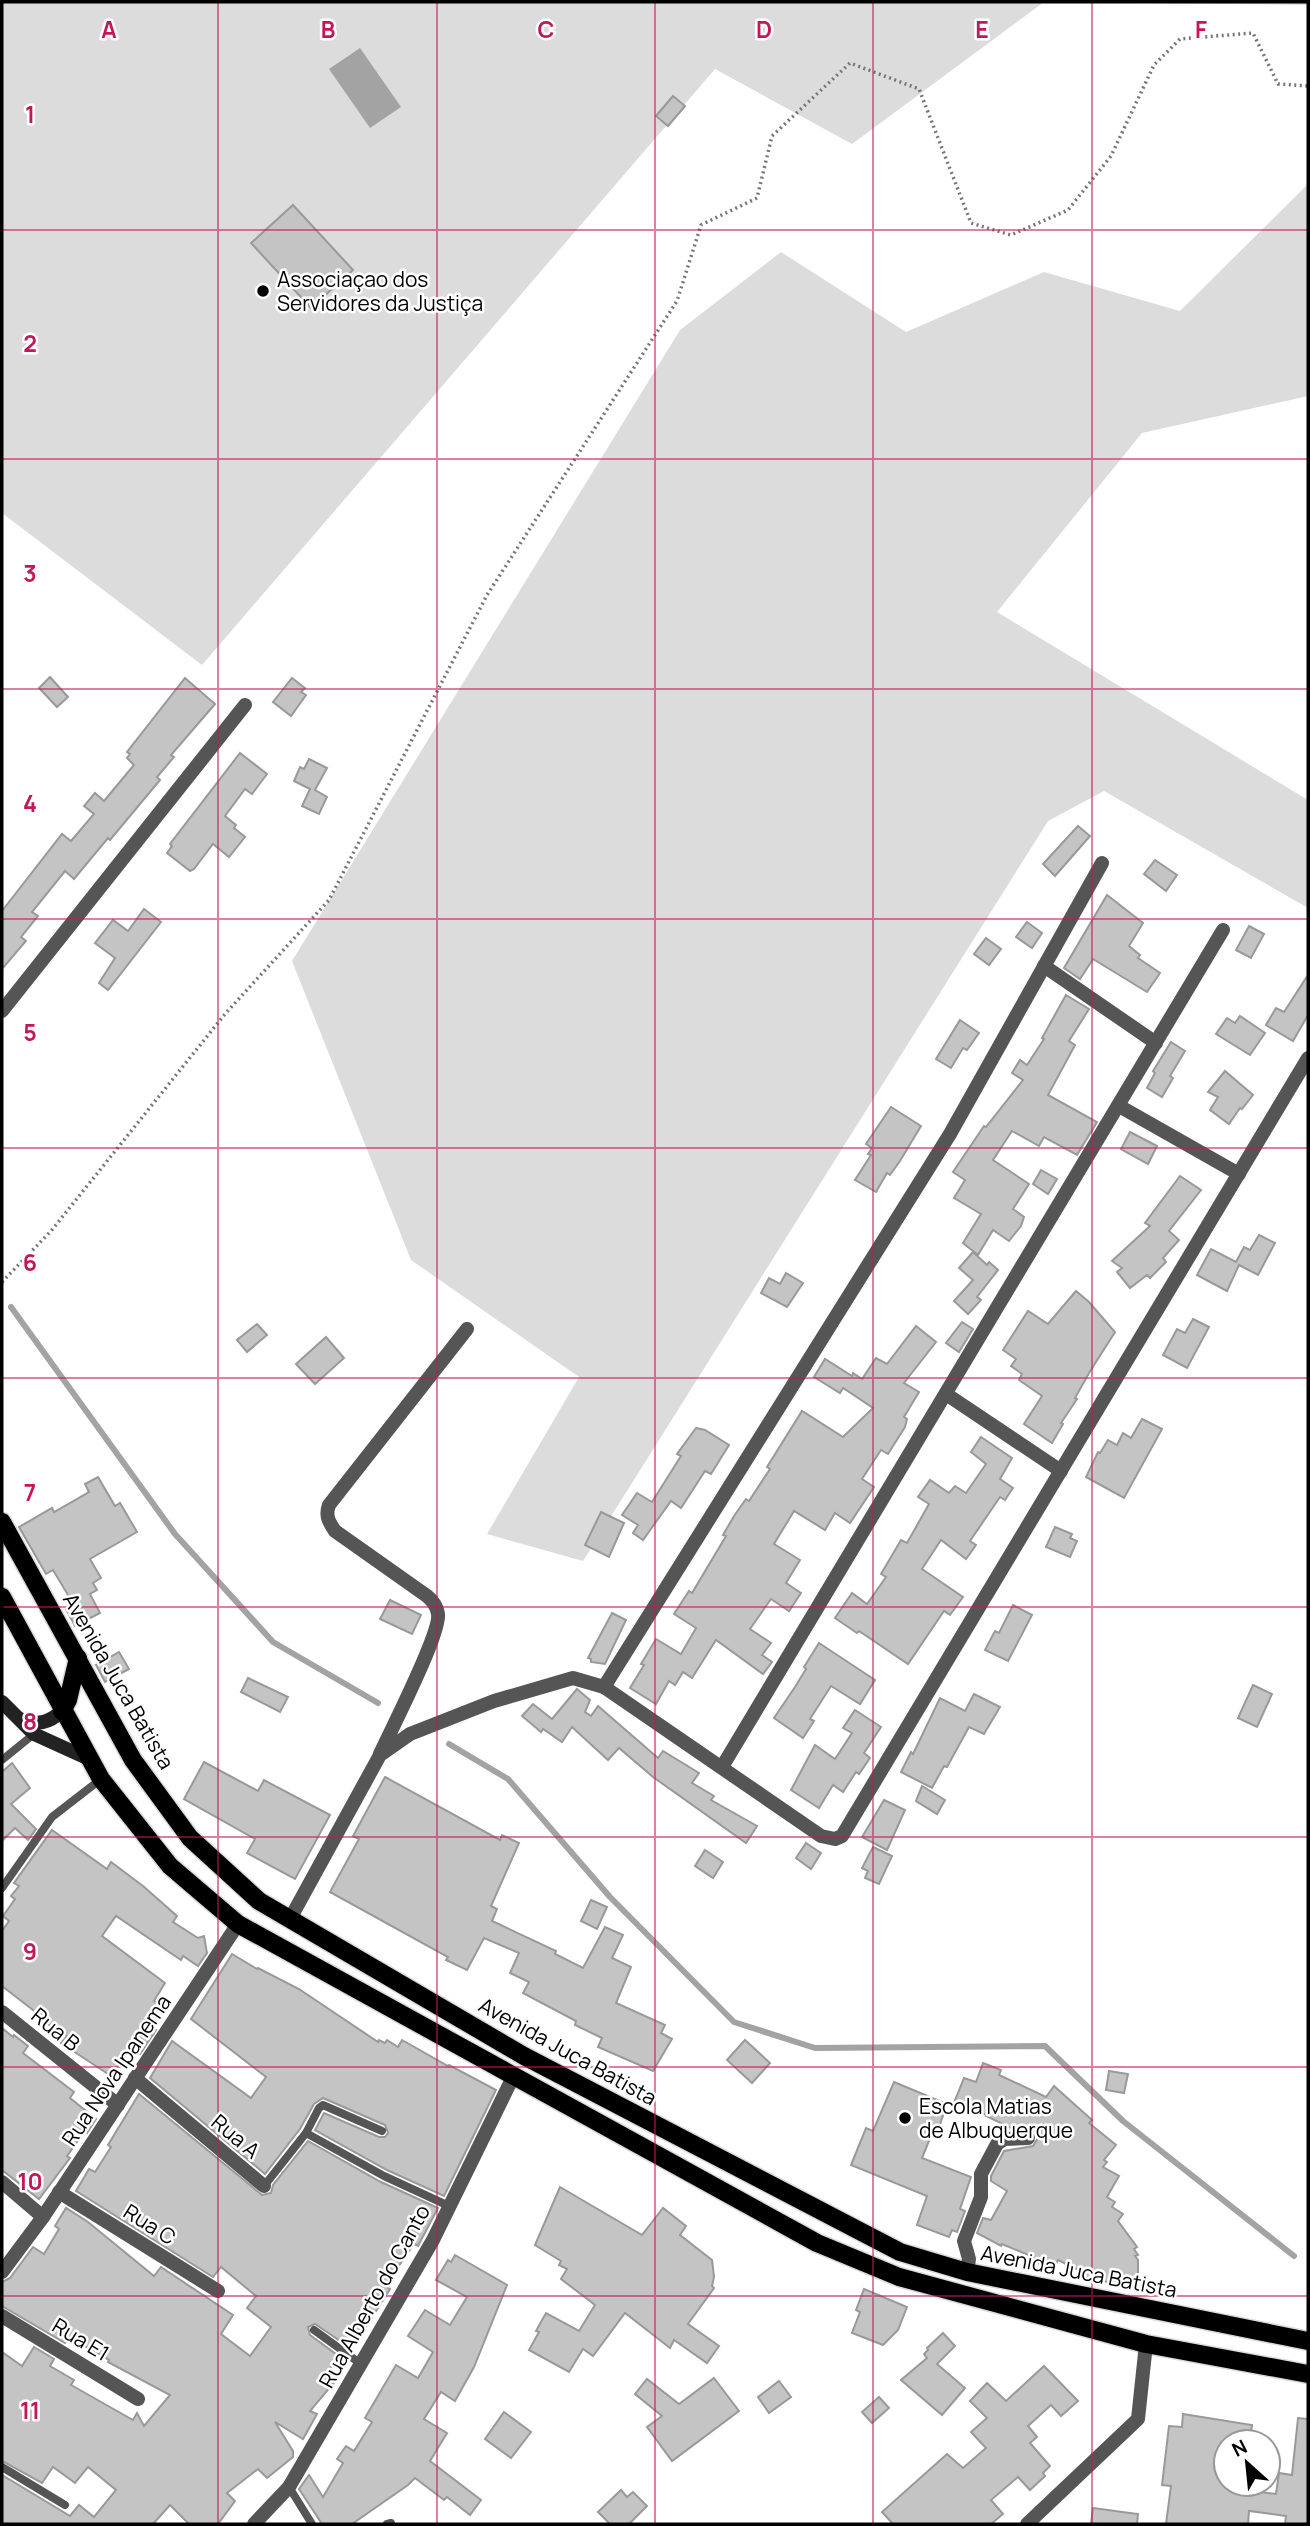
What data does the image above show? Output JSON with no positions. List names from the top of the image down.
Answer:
{
  "streets": {
    "main road": ["Avenida Juca Batista"],
    "street": [
      "Rua B",
      "Rua Nova Ipanema",
      "Rua A",
      "Rua C",
      "Rua Alberto do Canto",
      "Rua E1"
    ]
  },
  "crossings": [
    ["Rua B", "Rua Nova Ipanema"],
    ["Rua Nova Ipanema", "Rua A"],
    ["Rua Nova Ipanema", "Rua C"]
  ],
  "places": ["Associaçao dos Servidores da Justiça", "Escola Matias de Albuquerque"],
  "north": "top left",
  "grid": {
    "columns": [
      "A",
      "B",
      "C",
      "D",
      "E",
      "F"
    ],
    "rows": [
      "1",
      "2",
      "3",
      "4",
      "5",
      "6",
      "7",
      "8",
      "9",
      "10",
      "11"
    ]
  }
}
